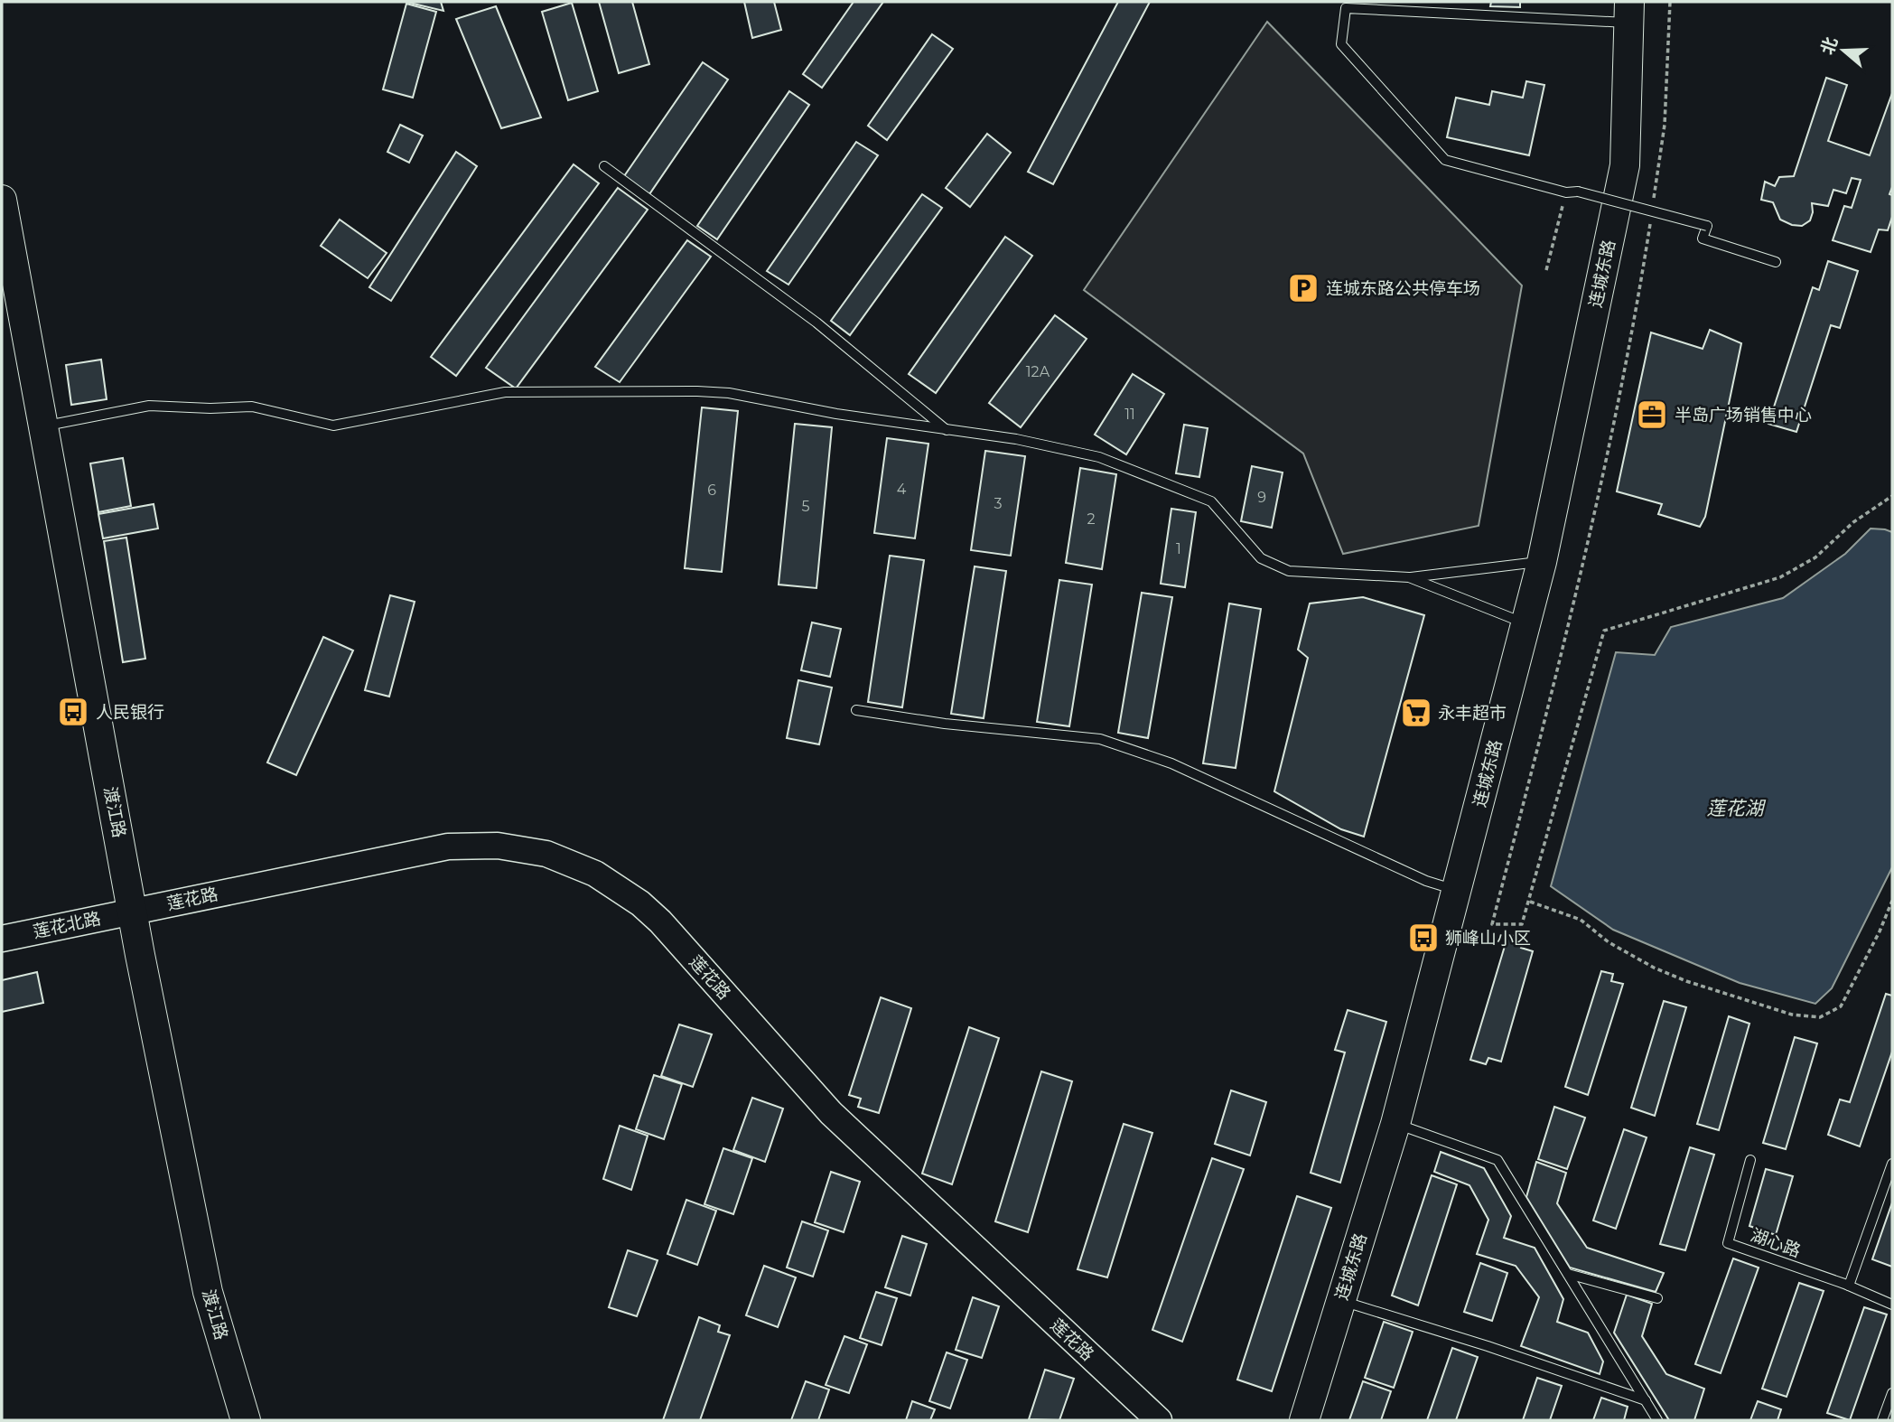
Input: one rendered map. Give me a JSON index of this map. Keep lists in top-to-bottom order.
{
  "streets": {
    "main road": [
      "连城东路",
      "渡江路",
      "莲花路",
      "莲花北路"
    ],
    "lane": ["湖心路"]
  },
  "crossings": [
    ["渡江路", "莲花路"],
    ["渡江路", "莲花北路"],
    ["莲花路", "莲花北路"]
  ],
  "water": ["莲花湖"],
  "places": {
    "parking": ["连城东路公共停车场"],
    "office": ["半岛广场销售中心"],
    "bus stop": ["人民银行", "狮峰山小区"],
    "supermarket": ["永丰超市"]
  },
  "house_numbers": [
    "12A",
    "11",
    "4",
    "6",
    "9",
    "3",
    "5",
    "2",
    "1"
  ],
  "north": "left"
}
